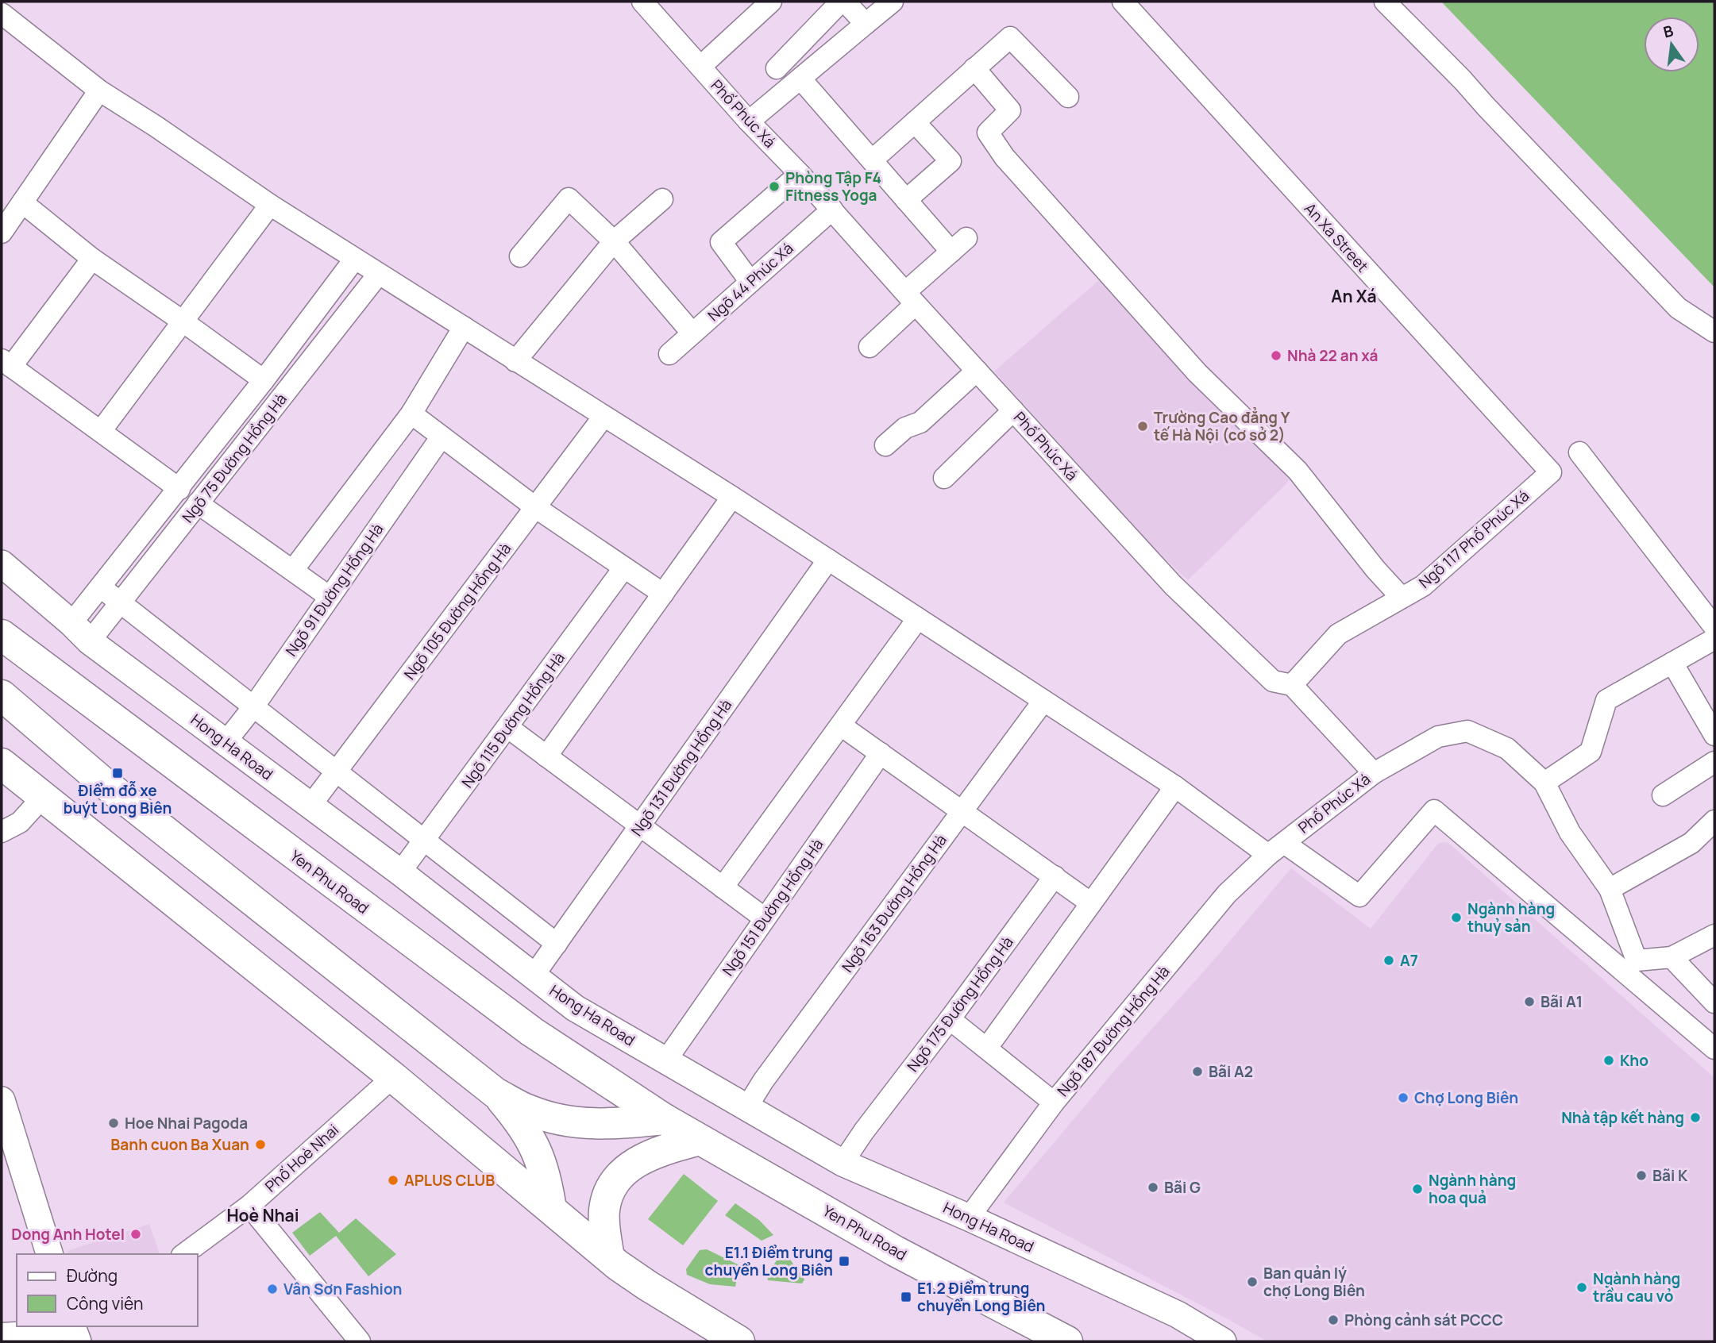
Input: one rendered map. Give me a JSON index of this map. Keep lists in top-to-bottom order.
{
  "streets": {
    "main road": ["Yen Phu Road"],
    "street": [
      "Phố Phúc Xá",
      "An Xa Street",
      "Ngõ 44 Phúc Xá",
      "Ngõ 75 Đường Hồng Hà",
      "Ngõ 117 Phố Phúc Xá",
      "Ngõ 91 Đường Hồng Hà",
      "Ngõ 105 Đường Hồng Hà",
      "Ngõ 115 Đường Hồng Hà",
      "Hong Ha Road",
      "Ngõ 131 Đường Hồng Hà",
      "Ngõ 163 Đường Hồng Hà",
      "Ngõ 151 Đường Hồng Hà",
      "Ngõ 175 Đường Hồng Hà",
      "Ngõ 187 Đường Hồng Hà",
      "Phố Hoè Nhai"
    ]
  },
  "crossings": [
    ["Phố Phúc Xá", "Ngõ 44 Phúc Xá"],
    ["Phố Phúc Xá", "Ngõ 117 Phố Phúc Xá"],
    ["Phố Phúc Xá", "Ngõ 187 Đường Hồng Hà"],
    ["An Xa Street", "Ngõ 117 Phố Phúc Xá"],
    ["Ngõ 75 Đường Hồng Hà", "Hong Ha Road"],
    ["Ngõ 91 Đường Hồng Hà", "Hong Ha Road"],
    ["Ngõ 105 Đường Hồng Hà", "Hong Ha Road"],
    ["Ngõ 115 Đường Hồng Hà", "Hong Ha Road"],
    ["Hong Ha Road", "Ngõ 131 Đường Hồng Hà"],
    ["Hong Ha Road", "Ngõ 163 Đường Hồng Hà"],
    ["Hong Ha Road", "Ngõ 151 Đường Hồng Hà"],
    ["Hong Ha Road", "Ngõ 175 Đường Hồng Hà"],
    ["Hong Ha Road", "Ngõ 187 Đường Hồng Hà"]
  ],
  "districts": ["An Xá", "Hoè Nhai"],
  "places": {
    "other": [
      "Phòng Tập F4 Fitness Yoga",
      "Nhà 22 an xá",
      "Trường Cao đẳng Y tế Hà Nội (cơ sở 2)",
      "Ngành hàng thuỷ sản",
      "A7",
      "Bãi A1",
      "Kho",
      "Bãi A2",
      "Chợ Long Biên",
      "Nhà tập kết hàng",
      "Hoe Nhai Pagoda",
      "Banh cuon Ba Xuan",
      "Bãi K",
      "APLUS CLUB",
      "Bãi G",
      "Ngành hàng hoa quả",
      "Dong Anh Hotel",
      "Ban quản lý chợ Long Biên",
      "Ngành hàng trầu cau vỏ",
      "Vân Sơn Fashion",
      "Phòng cảnh sát PCCC"
    ],
    "transit": ["Điểm đỗ xe buýt Long Biên", "E1.1 Điểm trung chuyển Long Biên", "E1.2 Điểm trung chuyển Long Biên"]
  },
  "legend": ["Đường", "Công viên"],
  "north": "top"
}
